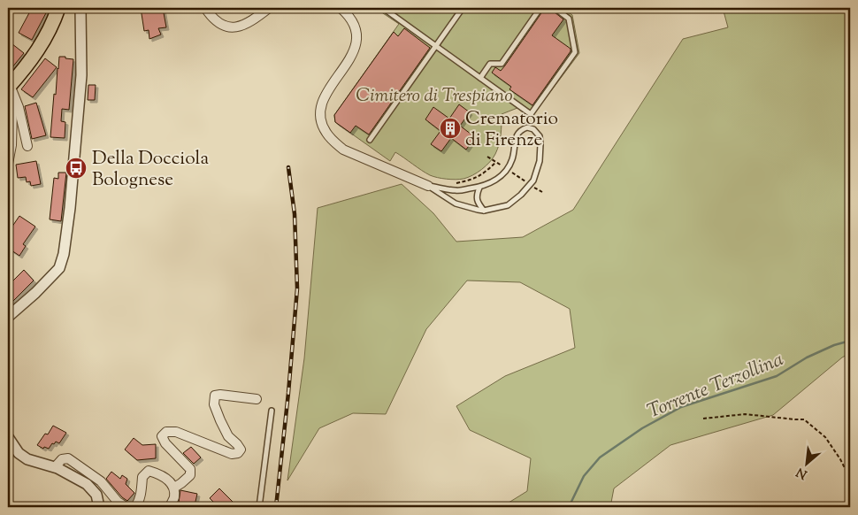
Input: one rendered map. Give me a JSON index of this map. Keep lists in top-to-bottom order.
{
  "water": ["Torrente Terzollina"],
  "parks": ["Cimitero di Trespiano"],
  "places": {
    "building": ["Crematorio di Firenze"],
    "bus stop": ["Della Docciola Bolognese"]
  },
  "north": "bottom left"
}
